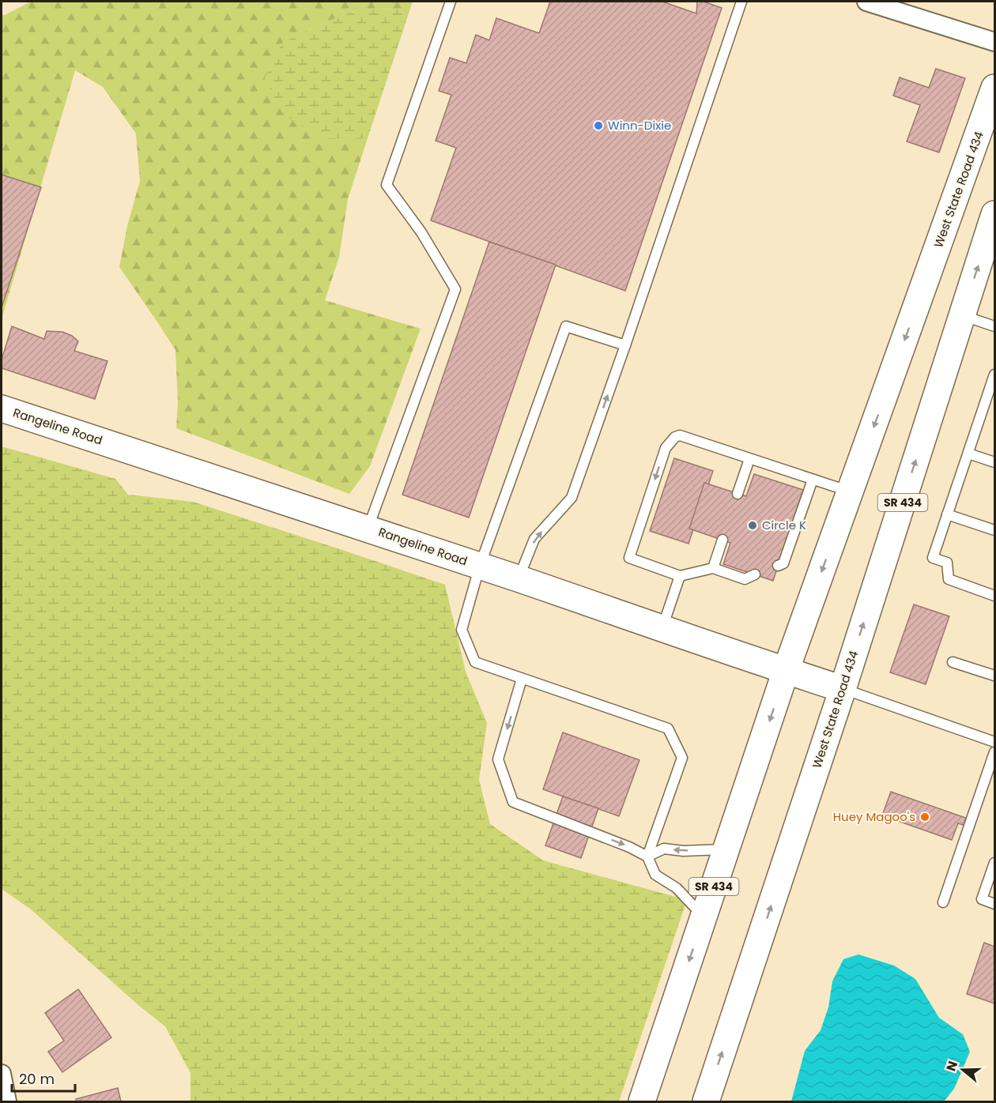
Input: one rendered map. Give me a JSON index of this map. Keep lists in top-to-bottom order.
{
  "streets": {
    "main road": ["West State Road 434", "Rangeline Road", "SR 434"]
  },
  "crossings": [
    ["West State Road 434", "Rangeline Road"],
    ["West State Road 434", "SR 434"],
    ["Rangeline Road", "SR 434"]
  ],
  "places": ["Winn-Dixie", "Circle K", "Huey Magoo's"],
  "scale_bar": "20 m",
  "north": "left"
}
